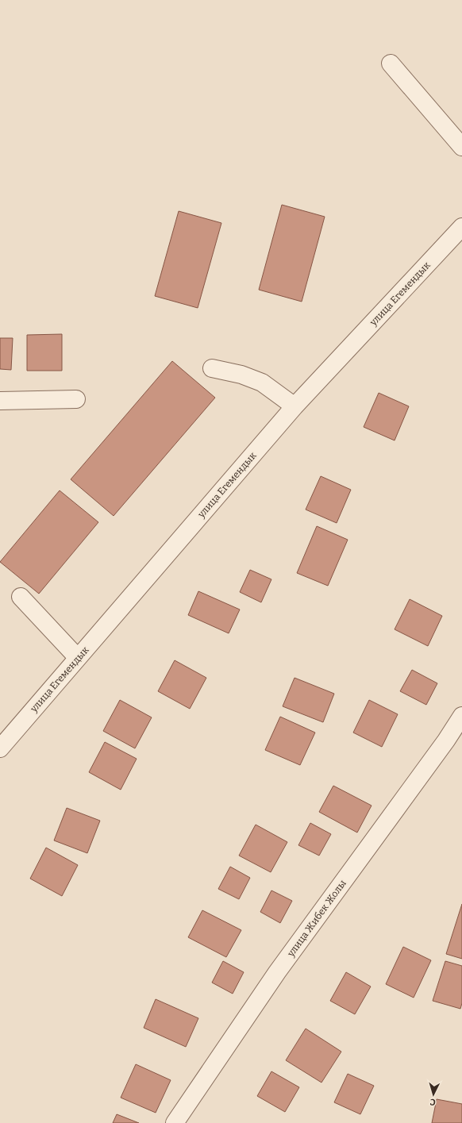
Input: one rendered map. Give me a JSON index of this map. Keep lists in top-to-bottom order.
{
  "streets": {
    "street": ["улица Егемендык", "улица Жибек Жолы"]
  },
  "north": "bottom"
}
